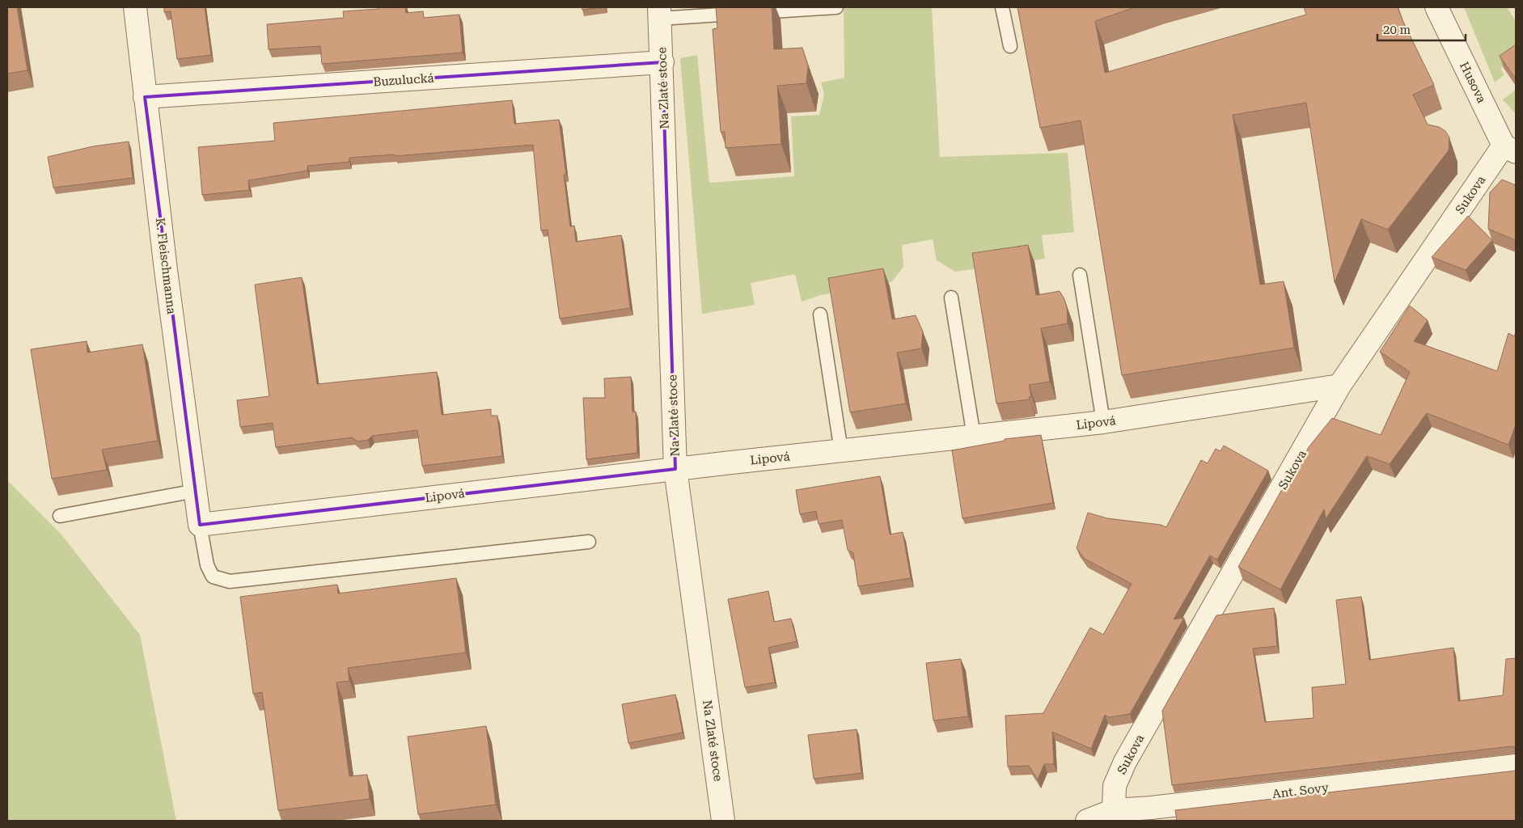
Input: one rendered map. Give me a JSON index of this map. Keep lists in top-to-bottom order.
{
  "streets": {
    "street": [
      "Buzulucká",
      "Husova",
      "Na Zlaté stoce",
      "Sukova",
      "K. Fleischmanna",
      "Lipová",
      "Ant. Sovy"
    ]
  },
  "crossings": [
    ["Buzulucká", "Na Zlaté stoce"],
    ["Buzulucká", "K. Fleischmanna"],
    ["Husova", "Sukova"],
    ["Na Zlaté stoce", "Lipová"],
    ["Sukova", "Lipová"],
    ["Sukova", "Ant. Sovy"],
    ["K. Fleischmanna", "Lipová"]
  ],
  "scale_bar": "20 m"
}
